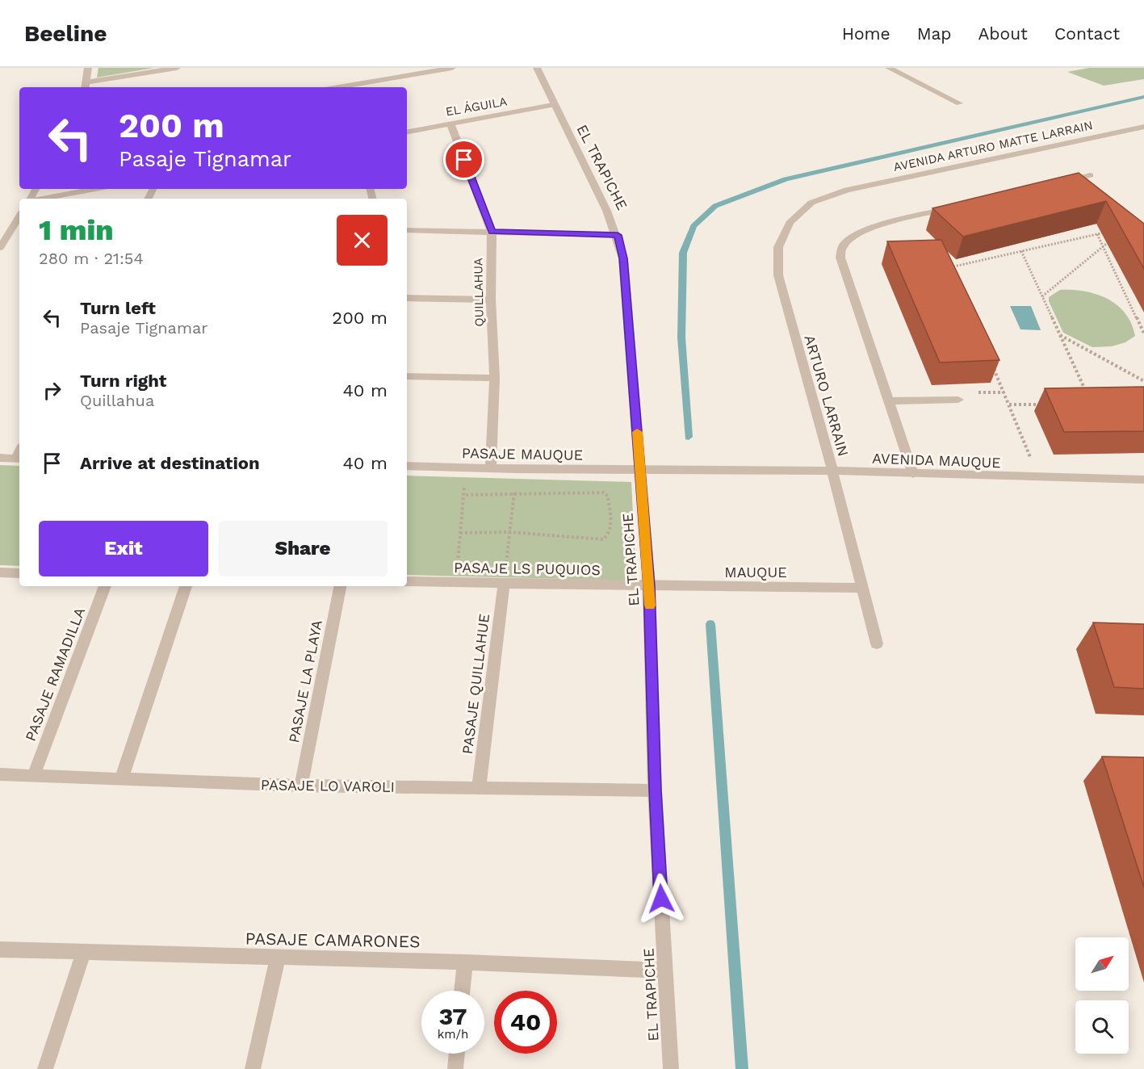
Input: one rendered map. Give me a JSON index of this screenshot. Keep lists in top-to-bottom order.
{
  "streets": {
    "street": [
      "EL ÁGUILA",
      "AVENIDA ARTURO MATTE LARRAIN",
      "EL TRAPICHE",
      "QUILLAHUA",
      "ARTURO LARRAIN",
      "PASAJE MAUQUE",
      "AVENIDA MAUQUE",
      "PASAJE LS PUQUIOS",
      "MAUQUE",
      "PASAJE RAMADILLA",
      "PASAJE LA PLAYA",
      "PASAJE QUILLAHUE",
      "PASAJE LO VAROLI",
      "PASAJE CAMARONES"
    ]
  },
  "crossings": [
    ["EL ÁGUILA", "EL TRAPICHE"],
    ["EL ÁGUILA", "QUILLAHUA"],
    ["AVENIDA ARTURO MATTE LARRAIN", "ARTURO LARRAIN"],
    ["EL TRAPICHE", "PASAJE MAUQUE"],
    ["EL TRAPICHE", "AVENIDA MAUQUE"],
    ["EL TRAPICHE", "PASAJE LS PUQUIOS"],
    ["EL TRAPICHE", "MAUQUE"],
    ["EL TRAPICHE", "PASAJE LO VAROLI"],
    ["EL TRAPICHE", "PASAJE CAMARONES"],
    ["QUILLAHUA", "PASAJE MAUQUE"],
    ["ARTURO LARRAIN", "AVENIDA MAUQUE"],
    ["ARTURO LARRAIN", "MAUQUE"],
    ["PASAJE MAUQUE", "AVENIDA MAUQUE"],
    ["PASAJE LS PUQUIOS", "MAUQUE"],
    ["PASAJE LS PUQUIOS", "PASAJE QUILLAHUE"],
    ["PASAJE RAMADILLA", "PASAJE LO VAROLI"],
    ["PASAJE LA PLAYA", "PASAJE LO VAROLI"],
    ["PASAJE QUILLAHUE", "PASAJE LO VAROLI"]
  ],
  "north": "top right",
  "page": {
    "header": "Beeline",
    "nav": [
      "Home",
      "Map",
      "About",
      "Contact"
    ],
    "turn": ["200 m", "Pasaje Tignamar"],
    "heading": ["1 min", "280 m · 21:54"],
    "list": [
      {
        "name": "Turn left",
        "note": "Pasaje Tignamar",
        "value": "200 m"
      },
      {
        "name": "Turn right",
        "note": "Quillahua",
        "value": "40 m"
      },
      {
        "name": "Arrive at destination",
        "value": "40 m"
      }
    ],
    "buttons": ["Exit", "Share"],
    "speed": "37 km/h",
    "limit": "40"
  }
}
